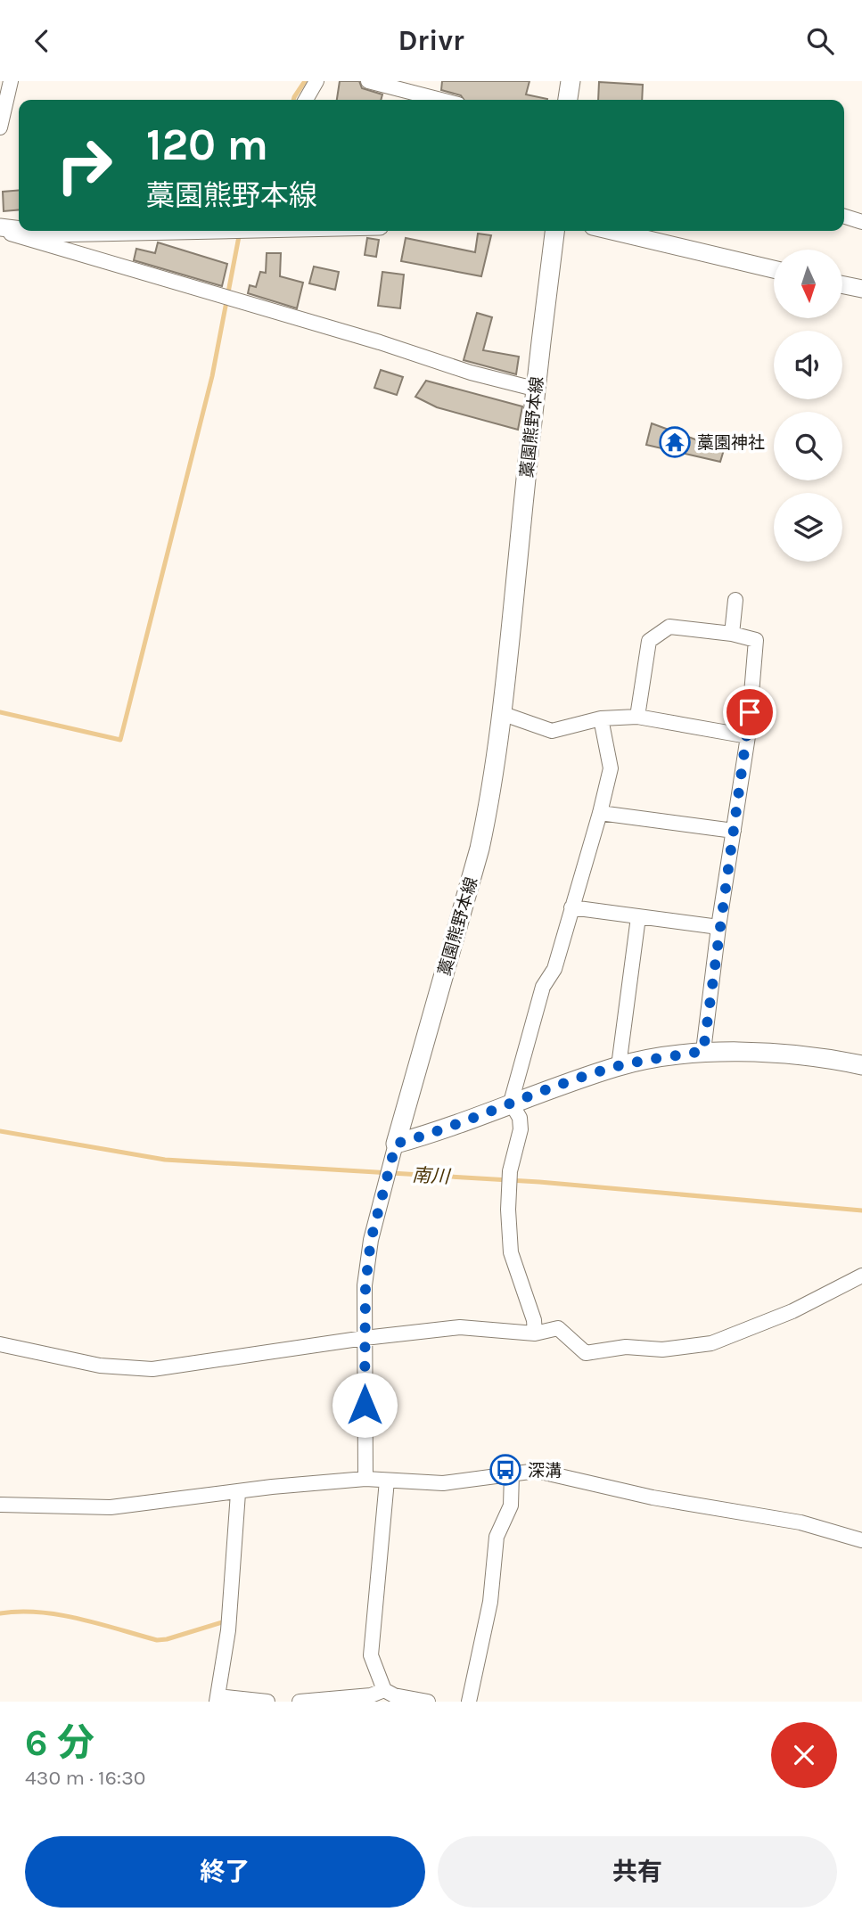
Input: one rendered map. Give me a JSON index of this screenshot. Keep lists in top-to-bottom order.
{
  "streets": {
    "main road": ["藁園熊野本線"]
  },
  "water": ["南川"],
  "places": {
    "temple": ["藁園神社"],
    "bus stop": ["深溝"]
  },
  "north": "bottom",
  "page": {
    "header": "Drivr",
    "turn": ["120 m", "藁園熊野本線"],
    "heading": ["6 分", "430 m · 16:30"],
    "buttons": ["終了", "共有"]
  }
}
